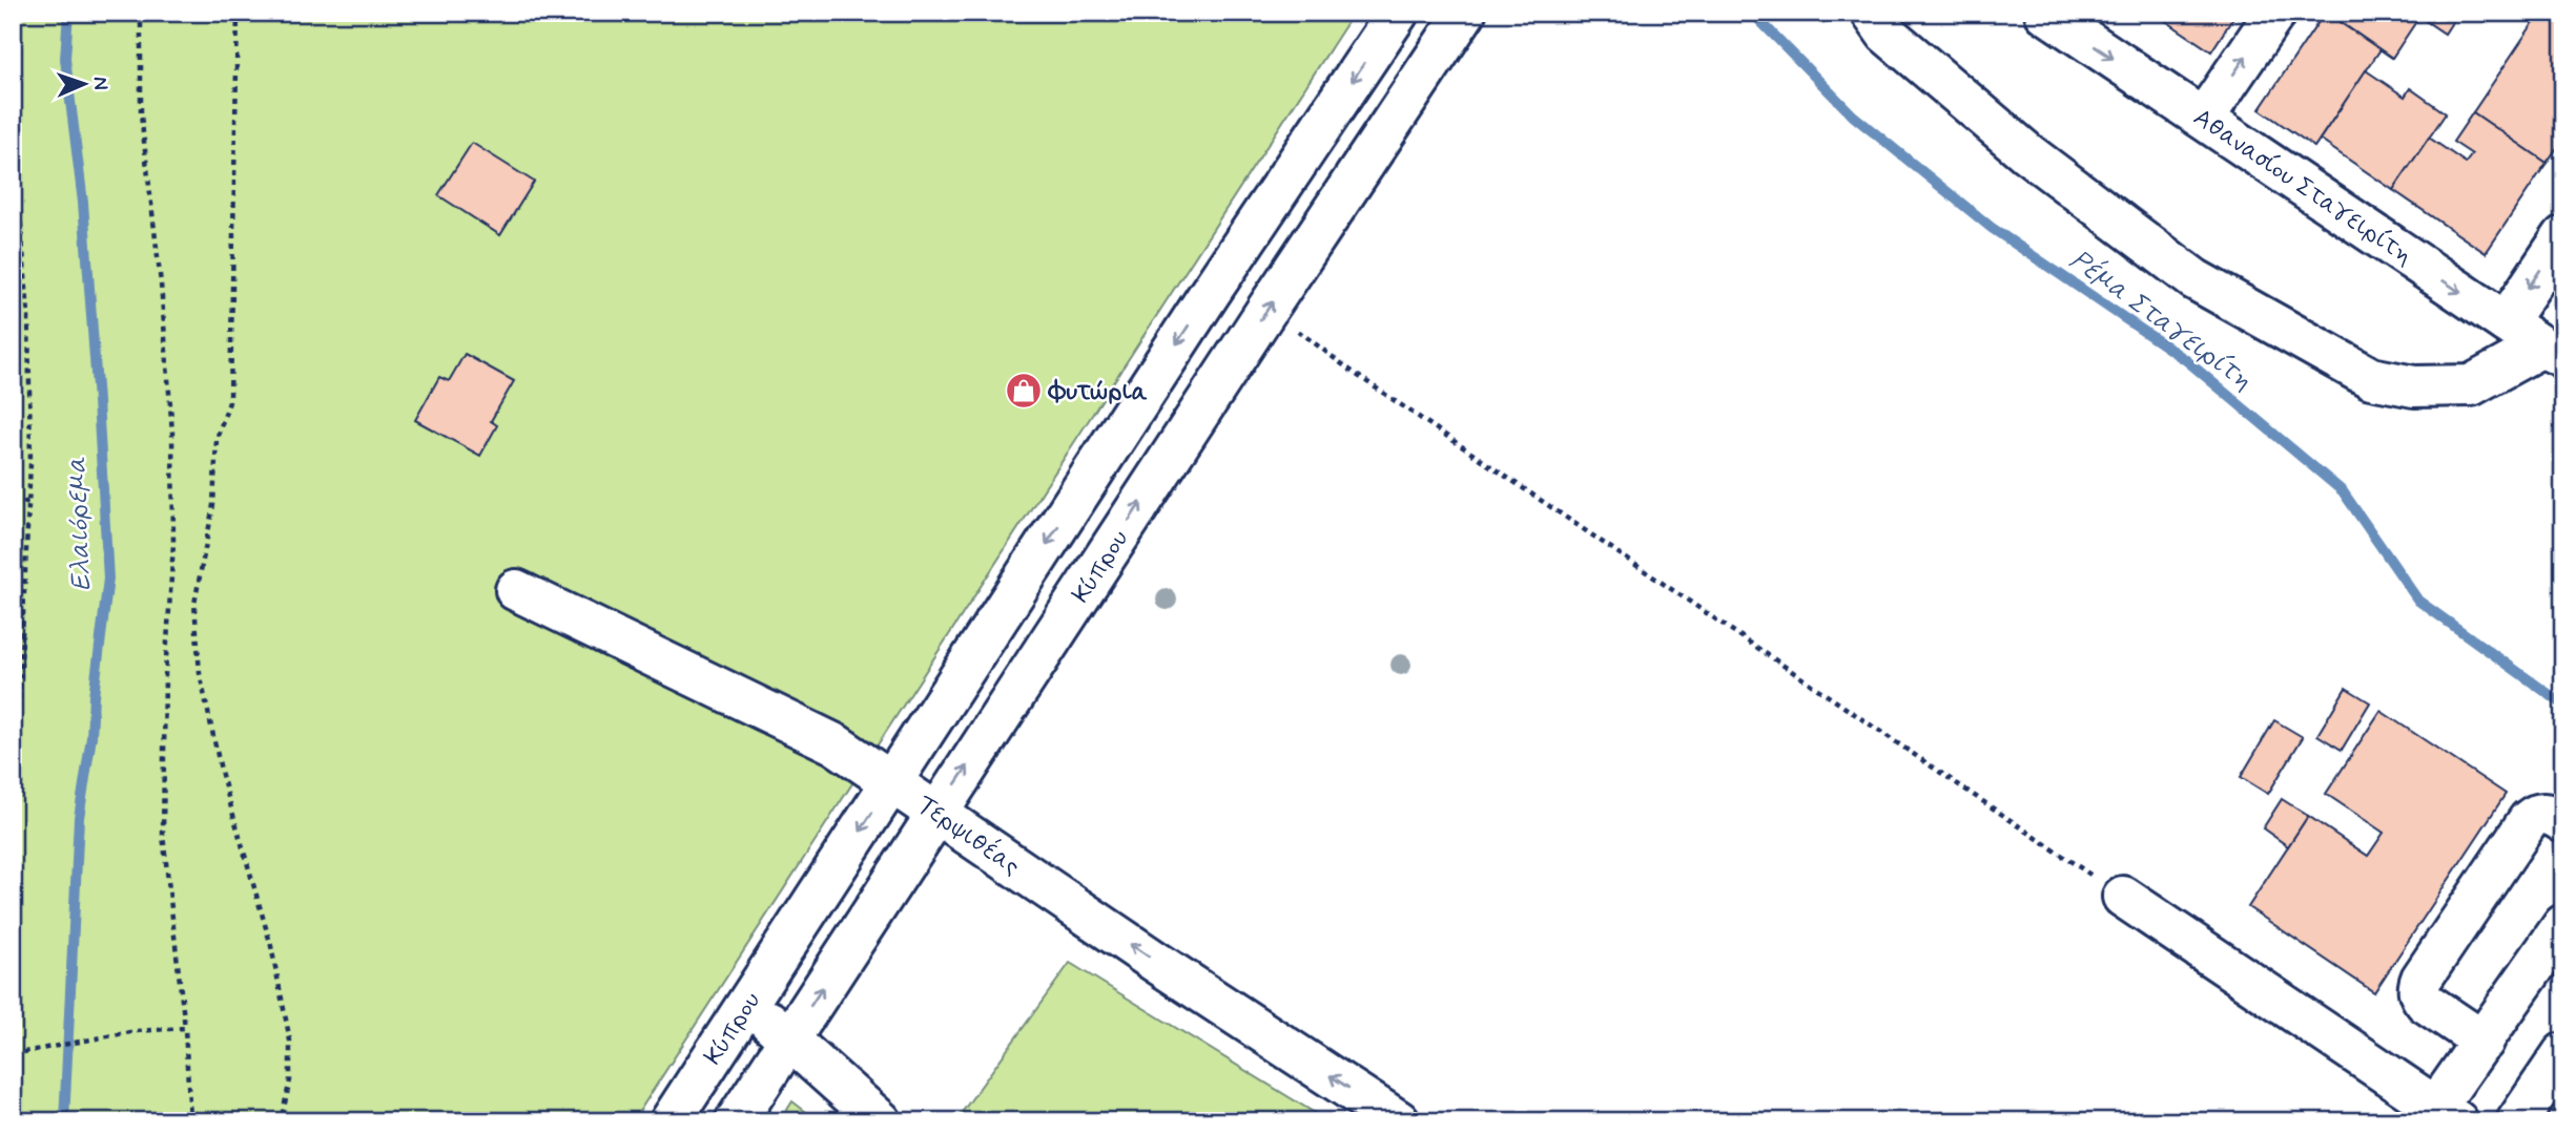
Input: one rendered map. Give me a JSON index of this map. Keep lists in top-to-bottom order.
{
  "streets": {
    "street": ["Αθανασίου Σταγειρίτη", "Κύπρου", "Τερψιθέας"]
  },
  "crossings": [
    ["Κύπρου", "Τερψιθέας"]
  ],
  "one_way": ["Τερψιθέας"],
  "water": ["Ρέμα Σταγειρίτη", "Ελαιόρεμα"],
  "places": {
    "shop": ["Φυτώρια"]
  },
  "north": "right"
}
